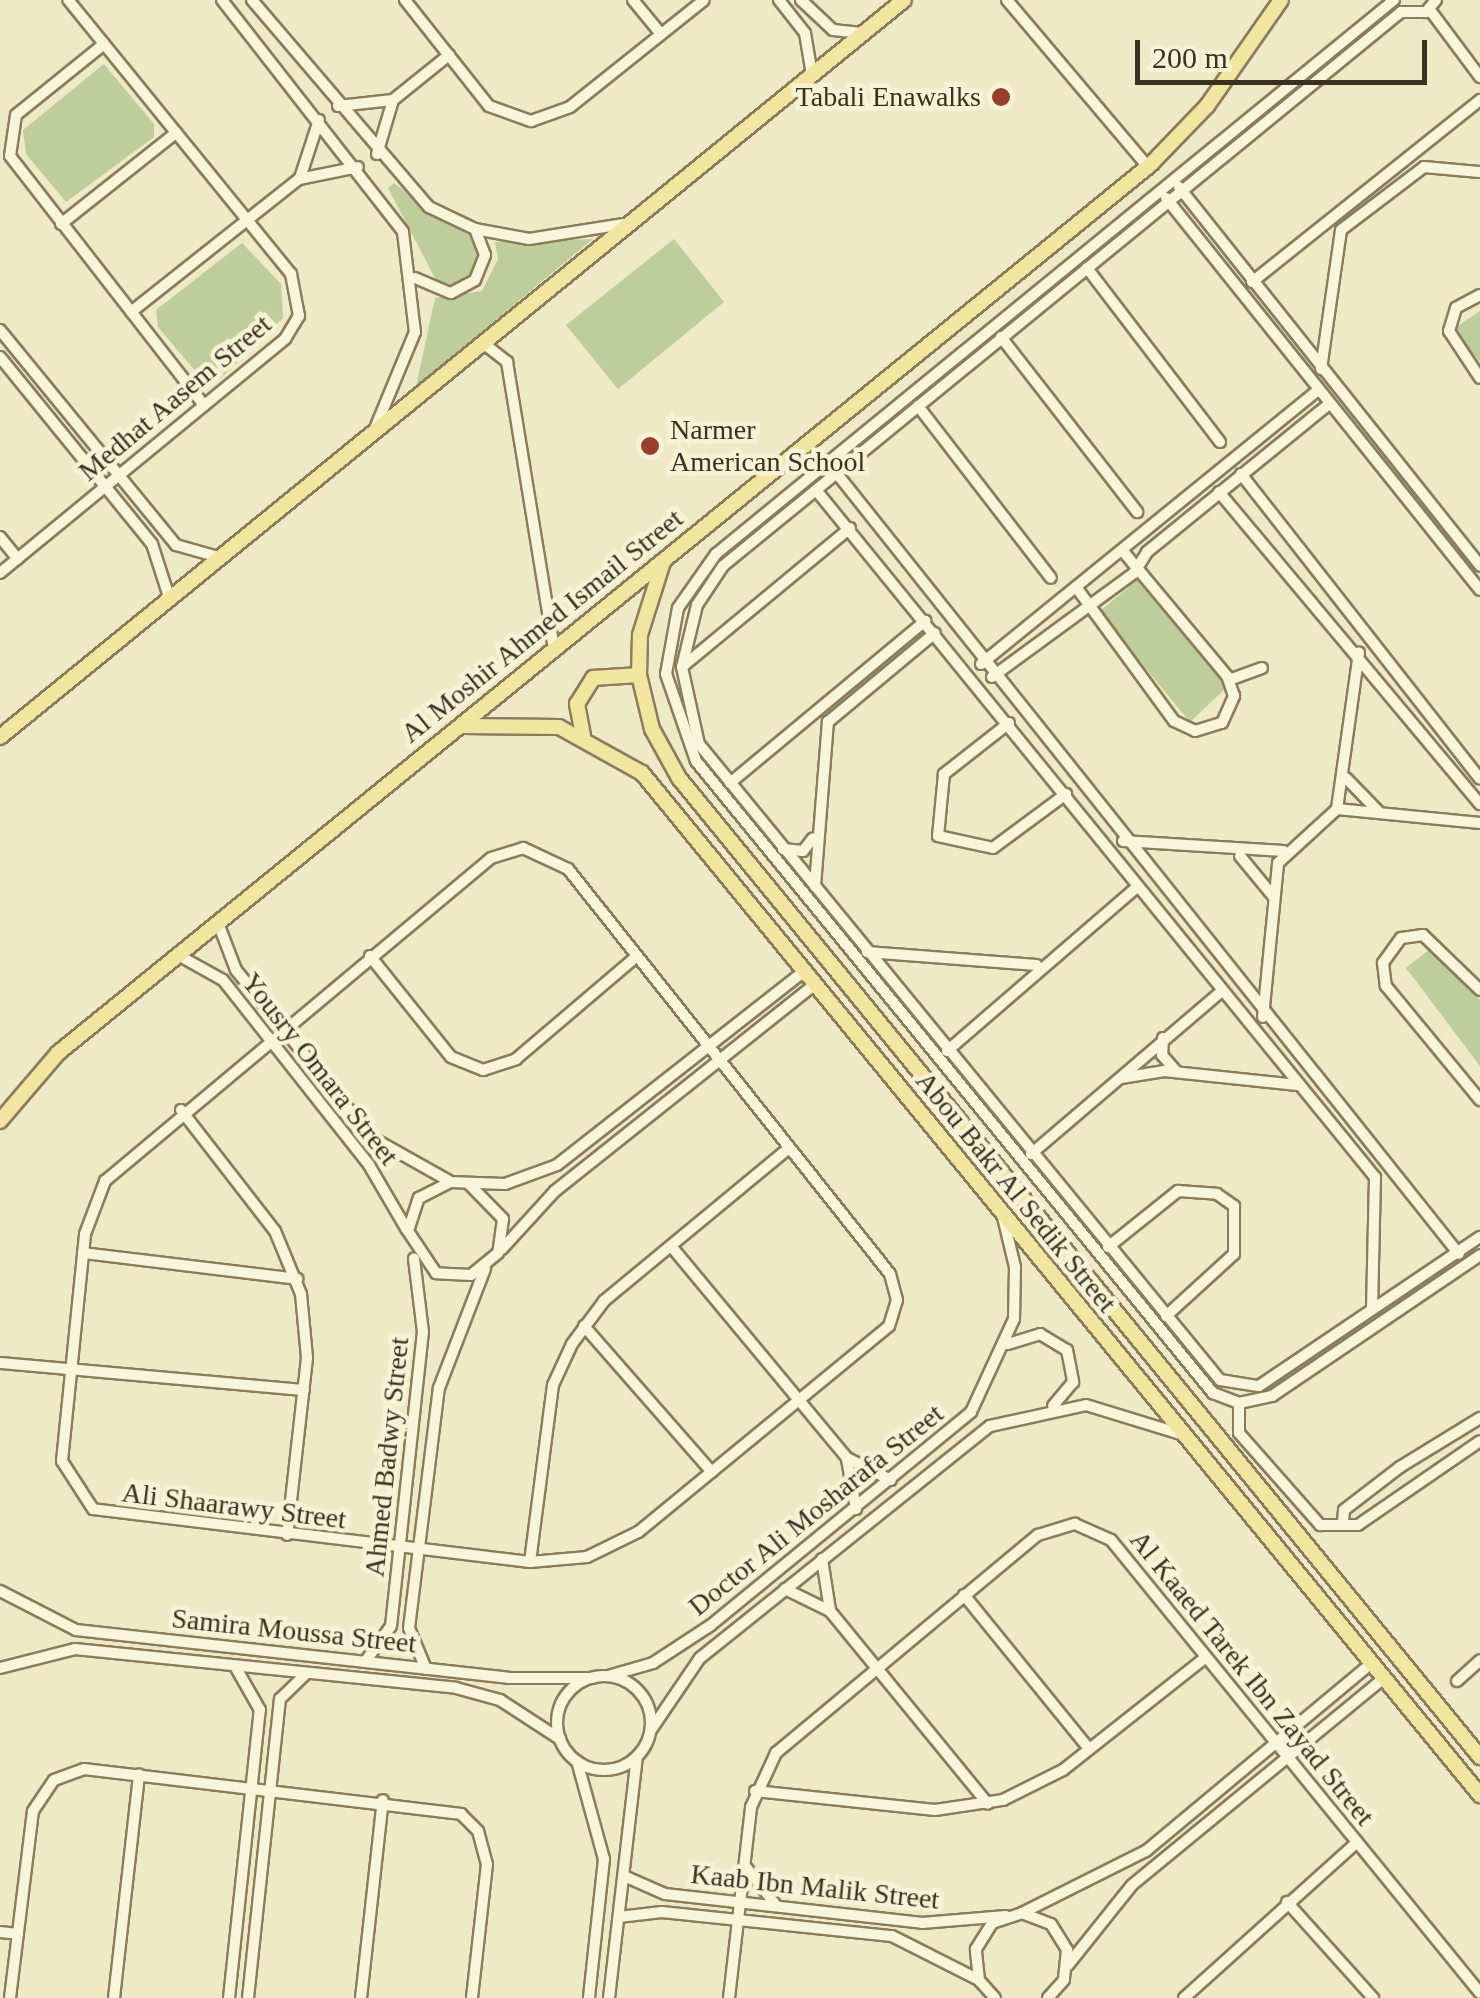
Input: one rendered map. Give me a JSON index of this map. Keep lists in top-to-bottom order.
{
  "streets": {
    "main road": ["Al Moshir Ahmed Ismail Street", "Abou Bakr Al Sedik Street"],
    "street": [
      "Medhat Aasem Street",
      "Yousry Omara Street",
      "Ahmed Badwy Street",
      "Ali Shaarawy Street",
      "Doctor Ali Mosharafa Street",
      "Samira Moussa Street",
      "Al Kaaed Tarek Ibn Zayad Street",
      "Kaab Ibn Malik Street"
    ]
  },
  "crossings": [
    ["Al Moshir Ahmed Ismail Street", "Yousry Omara Street"],
    ["Al Moshir Ahmed Ismail Street", "Abou Bakr Al Sedik Street"],
    ["Yousry Omara Street", "Ahmed Badwy Street"],
    ["Yousry Omara Street", "Ali Shaarawy Street"],
    ["Abou Bakr Al Sedik Street", "Doctor Ali Mosharafa Street"],
    ["Abou Bakr Al Sedik Street", "Kaab Ibn Malik Street"],
    ["Ahmed Badwy Street", "Ali Shaarawy Street"],
    ["Ahmed Badwy Street", "Samira Moussa Street"],
    ["Doctor Ali Mosharafa Street", "Samira Moussa Street"],
    ["Al Kaaed Tarek Ibn Zayad Street", "Kaab Ibn Malik Street"]
  ],
  "places": ["Tabali Enawalks", "Narmer American School"],
  "scale_bar": "200 m"
}
